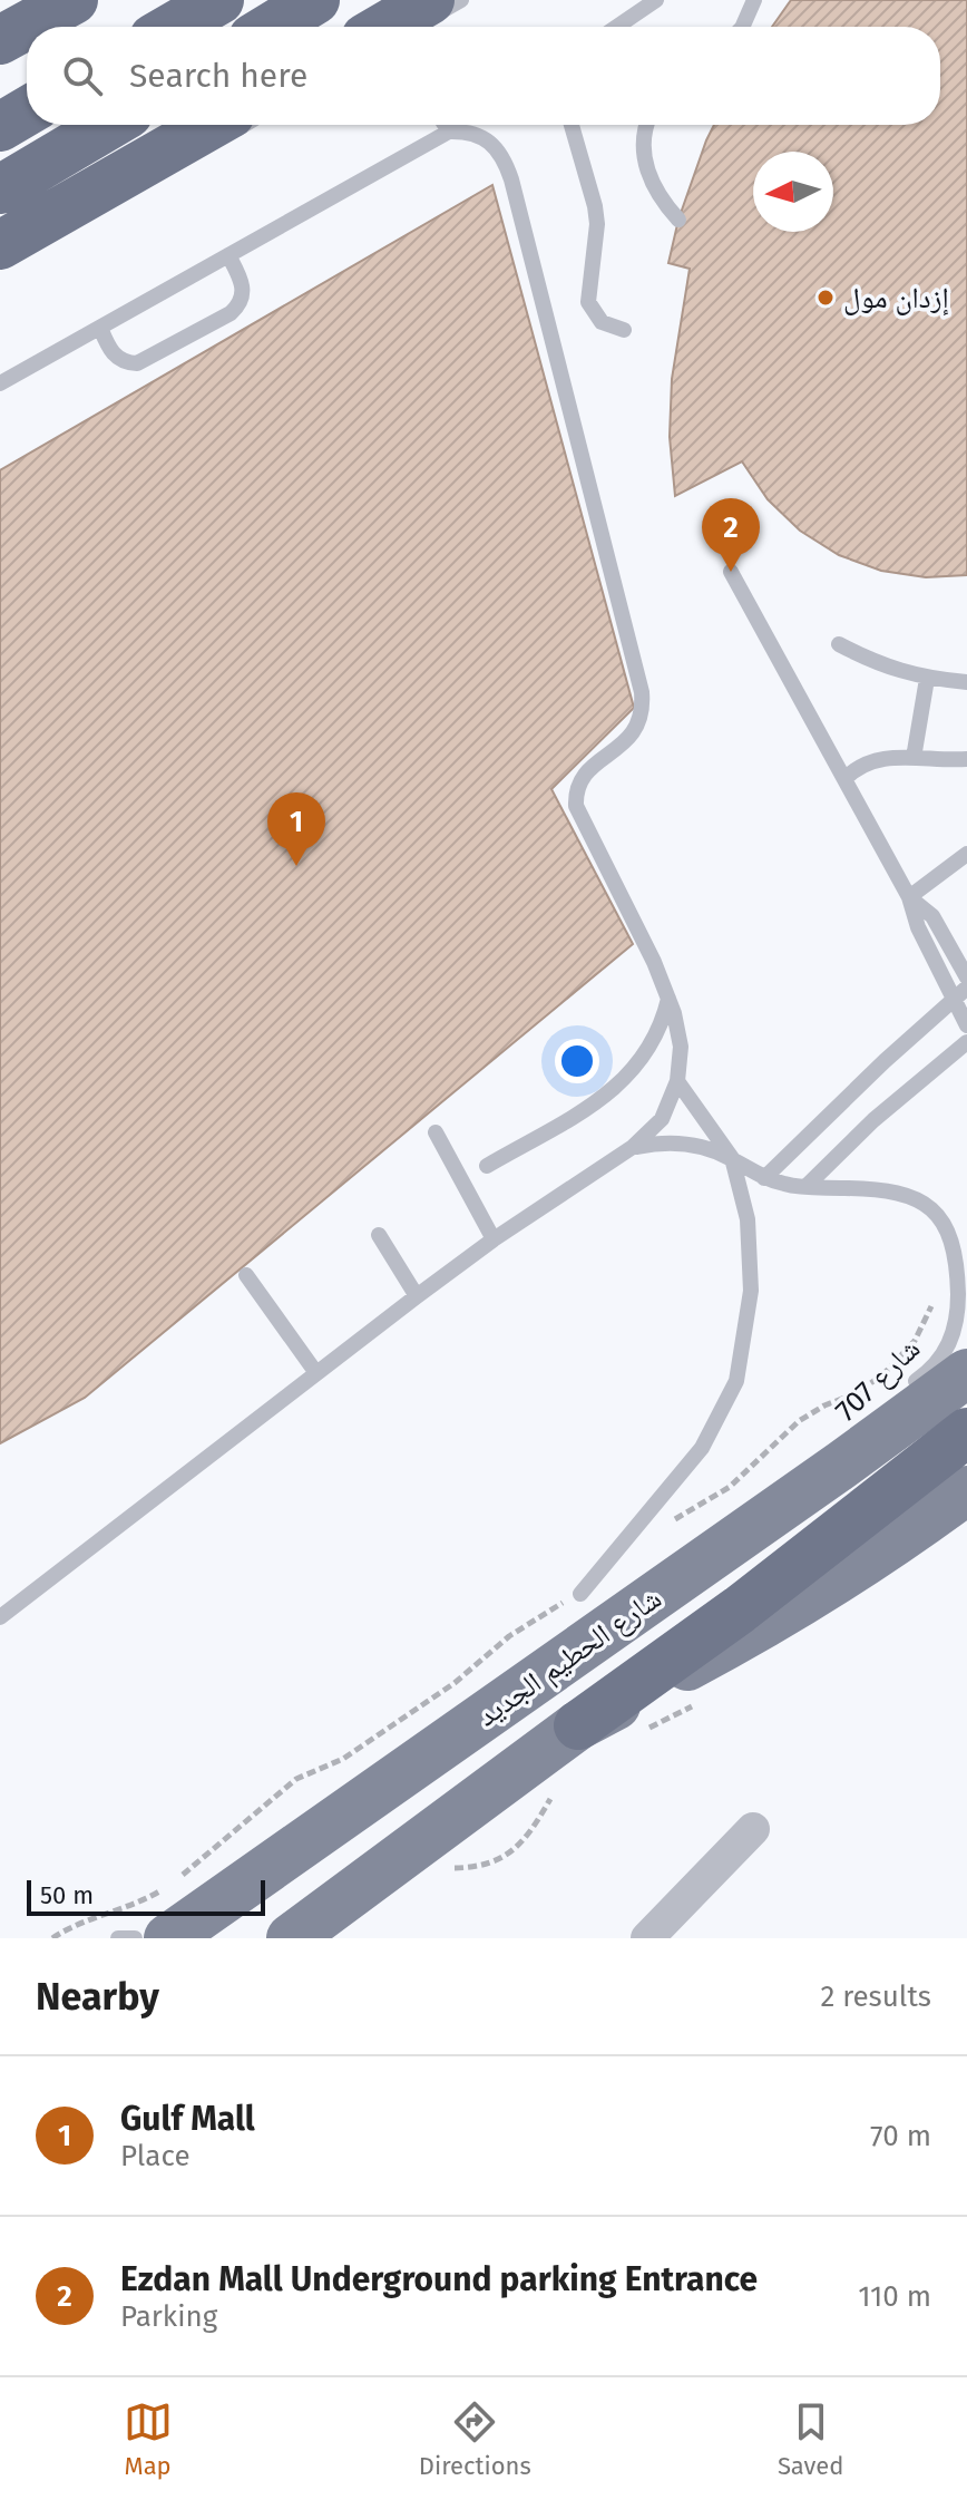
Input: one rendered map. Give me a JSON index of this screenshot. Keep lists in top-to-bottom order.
{
  "streets": {
    "main road": ["شارع الحطيم الجديد"],
    "lane": ["شارع 707"]
  },
  "places": ["إزدان مول"],
  "scale_bar": "50 m",
  "north": "left",
  "page": {
    "search": "Search here",
    "pins": ["2", "1"],
    "scale": "50 m",
    "heading": ["Nearby", "2 results"],
    "list": [
      {
        "mark": "1",
        "name": "Gulf Mall",
        "note": "Place",
        "value": "70 m"
      },
      {
        "mark": "2",
        "name": "Ezdan Mall Underground parking Entrance",
        "note": "Parking",
        "value": "110 m"
      }
    ],
    "nav": ["Map", "Directions", "Saved"]
  }
}
